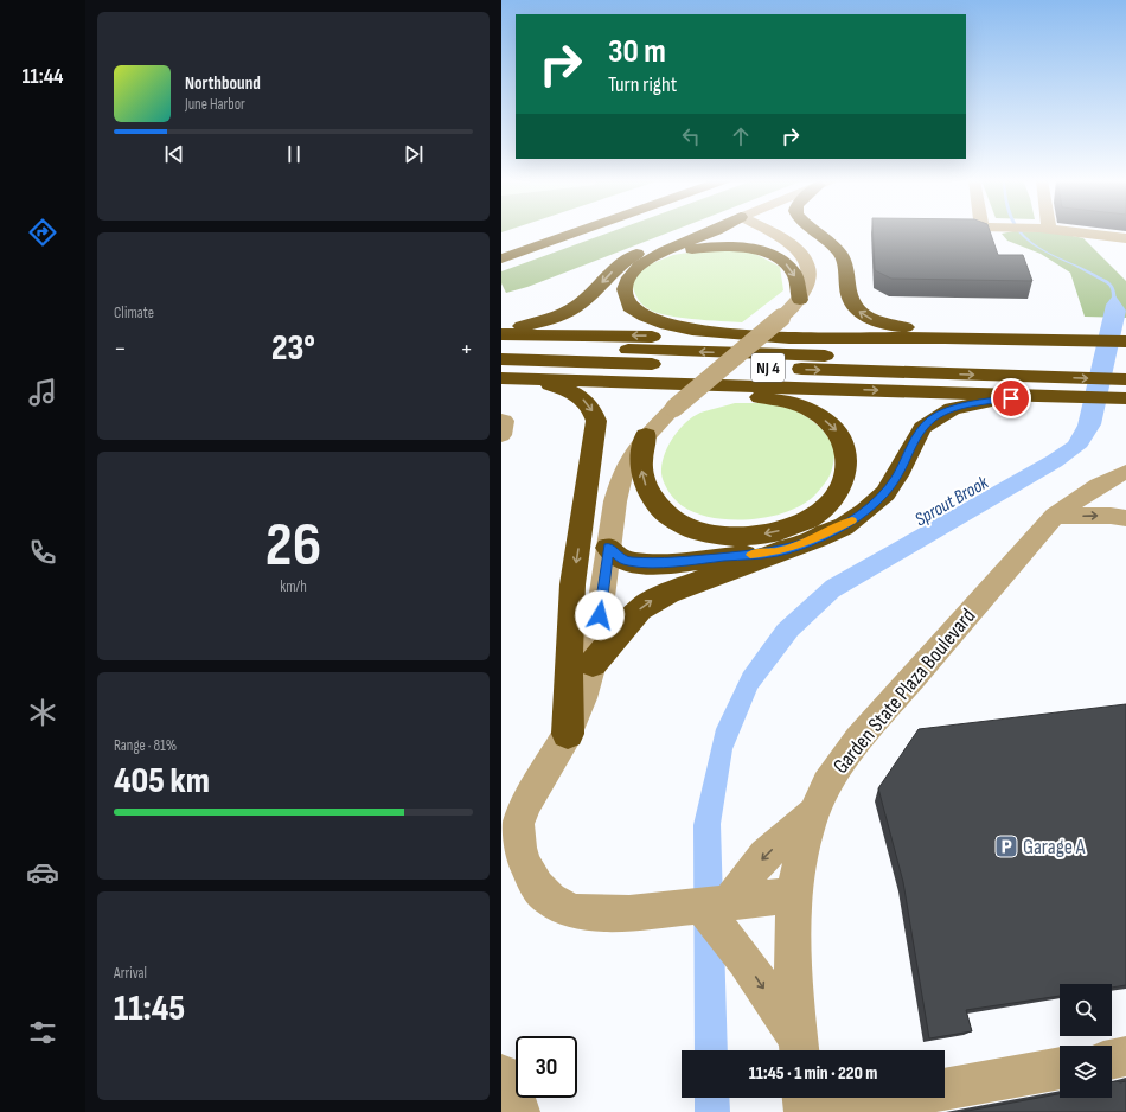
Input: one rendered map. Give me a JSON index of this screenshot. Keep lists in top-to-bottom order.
{
  "streets": {
    "highway": ["NJ 4"],
    "street": ["Garden State Plaza Boulevard"]
  },
  "water": ["Sprout Brook"],
  "places": {
    "parking": ["Garage A"]
  },
  "page": {
    "tabs": "11:44",
    "turn": ["30 m", "Turn right"],
    "song": ["Northbound", "June Harbor"],
    "tile": [
      "Climate",
      ["26", "km/h"],
      ["Range · 81%", "405 km"],
      ["Arrival", "11:45"]
    ],
    "heat": ["−", "23°", "+"],
    "limit": "30",
    "trip": "11:45 · 1 min · 220 m"
  }
}
